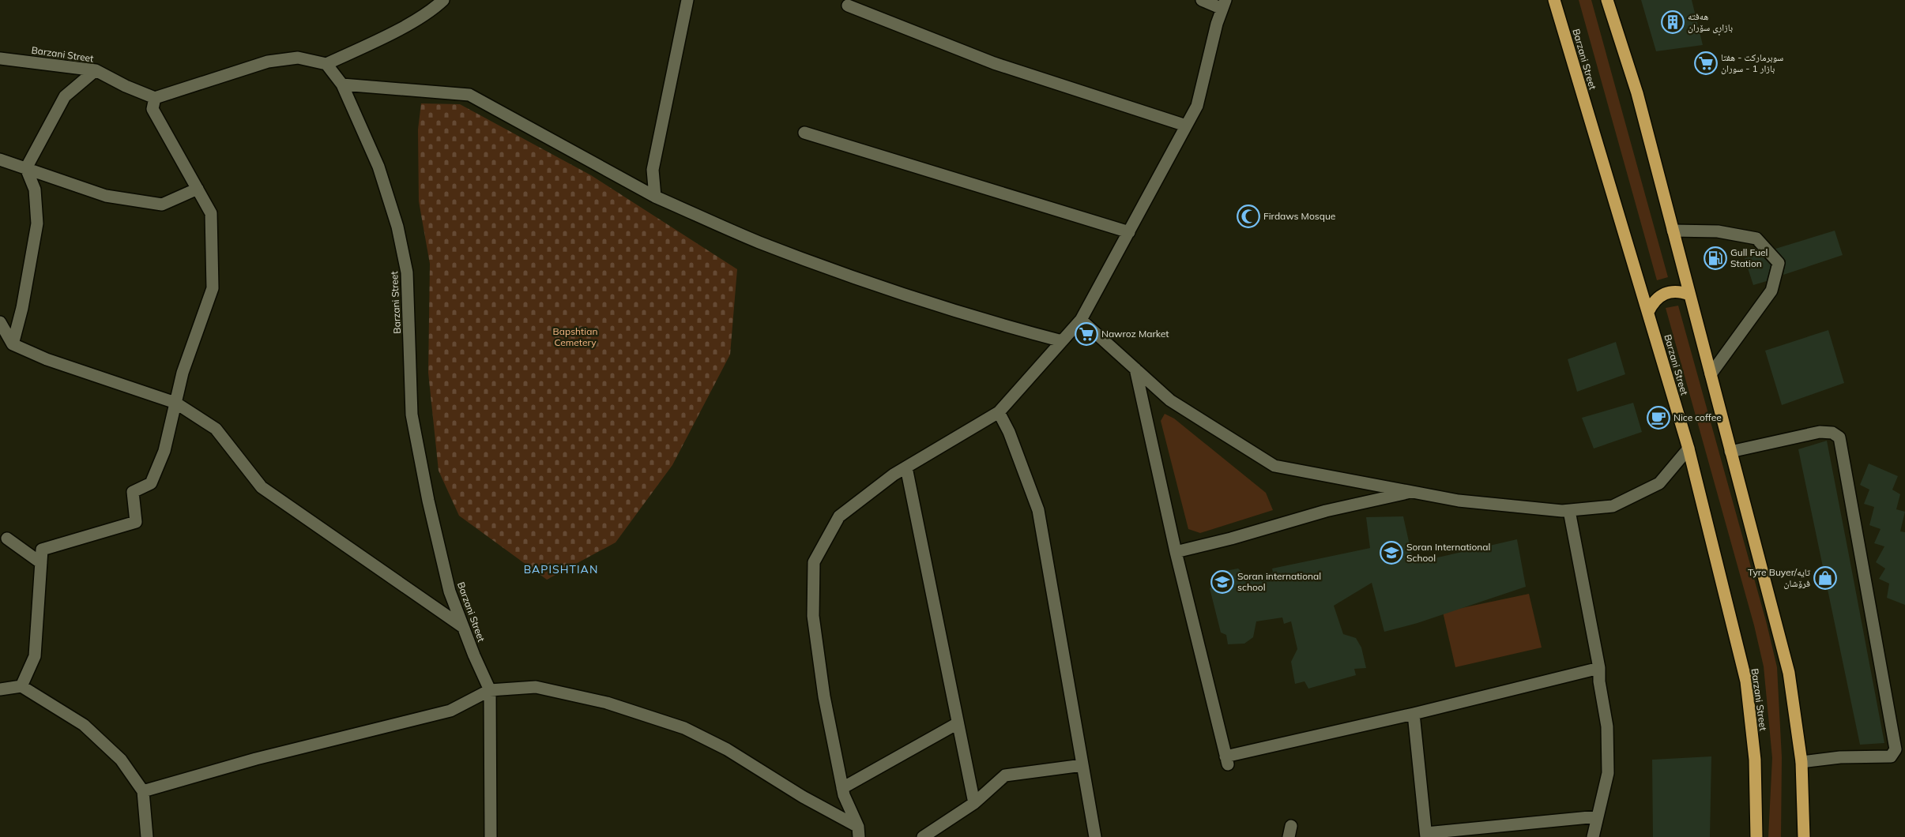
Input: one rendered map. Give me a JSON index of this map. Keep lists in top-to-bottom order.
{
  "streets": {
    "highway": ["Barzani Street"]
  },
  "districts": ["BAPISHTIAN"],
  "parks": ["Bapshtian Cemetery"],
  "places": {
    "building": ["هەفتە بازاڕی سۆران"],
    "supermarket": ["سوبرماركت - هفتا بازار 1 - سوران", "Nawroz Market"],
    "mosque": ["Firdaws Mosque"],
    "fuel station": ["Gull Fuel Station"],
    "cafe": ["Nice coffee"],
    "school or university": ["Soran International School", "Soran international school"],
    "shop": ["Tyre Buyer/تایە فرۆشان"]
  }
}
